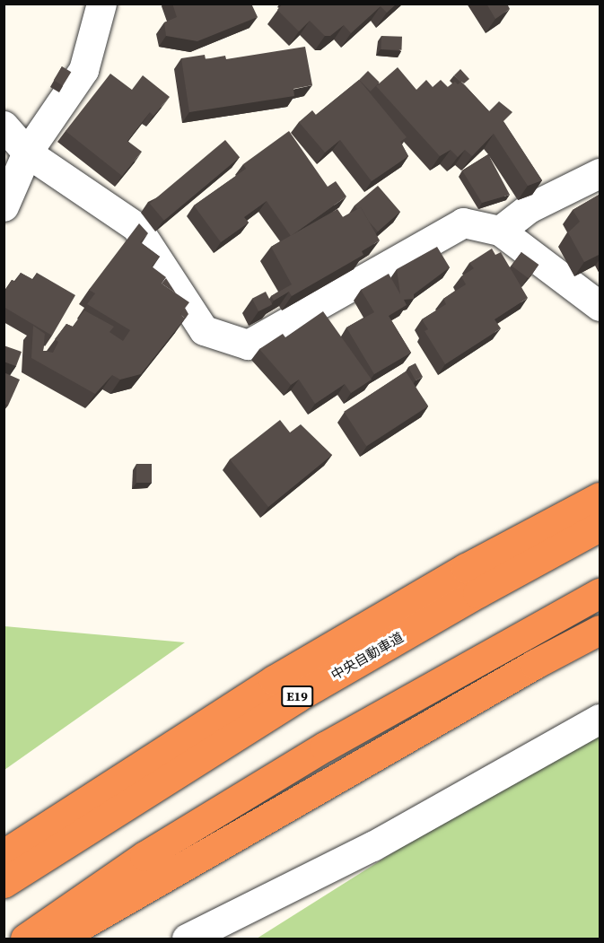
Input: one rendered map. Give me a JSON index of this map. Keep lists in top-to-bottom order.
{
  "streets": {
    "highway": ["中央自動車道", "E19"]
  }
}
